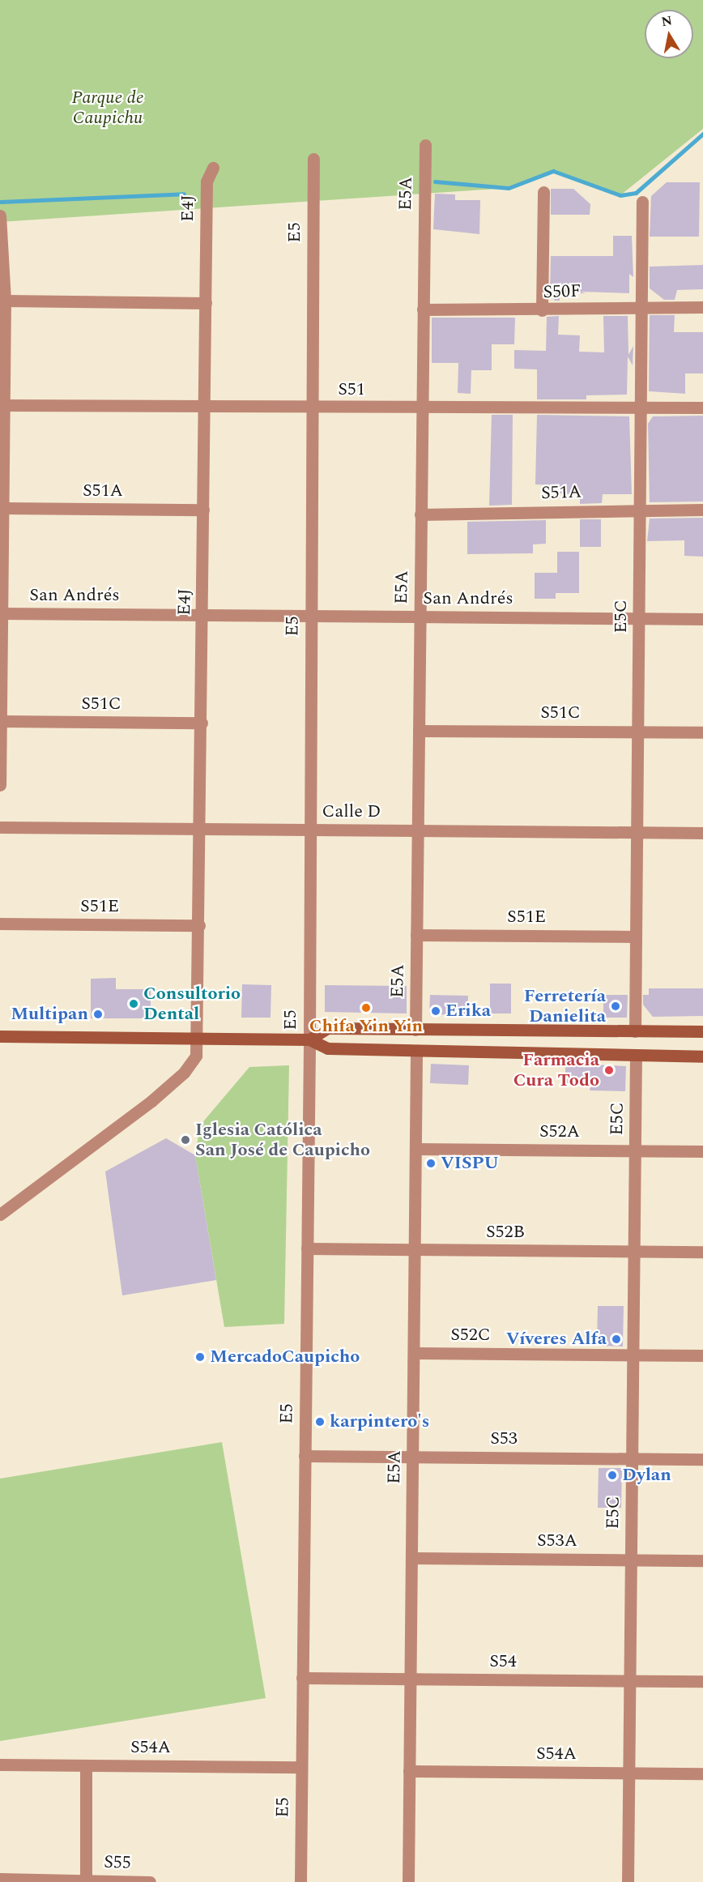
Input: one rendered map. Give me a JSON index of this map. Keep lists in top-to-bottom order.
{
  "streets": {
    "street": [
      "E5A",
      "E4J",
      "E5",
      "S50F",
      "S51",
      "S51A",
      "San Andrés",
      "E5C",
      "S51C",
      "Calle D",
      "S51E",
      "S52A",
      "S52B",
      "S52C",
      "S53",
      "S53A",
      "S54",
      "S54A",
      "S55"
    ]
  },
  "crossings": [
    ["E5A", "S50F"],
    ["E5A", "S51"],
    ["E5A", "S51A"],
    ["E5A", "San Andrés"],
    ["E5A", "S51C"],
    ["E5A", "Calle D"],
    ["E5A", "S51E"],
    ["E5A", "S52A"],
    ["E5A", "S52B"],
    ["E5A", "S52C"],
    ["E5A", "S53"],
    ["E5A", "S53A"],
    ["E5A", "S54"],
    ["E5A", "S54A"],
    ["E4J", "S51"],
    ["E4J", "S51A"],
    ["E4J", "San Andrés"],
    ["E4J", "S51C"],
    ["E4J", "Calle D"],
    ["E4J", "S51E"],
    ["E5", "S51"],
    ["E5", "San Andrés"],
    ["E5", "Calle D"],
    ["E5", "S52B"],
    ["E5", "S53"],
    ["E5", "S54"],
    ["E5", "S54A"],
    ["S50F", "E5C"],
    ["S51", "E5C"],
    ["S51A", "E5C"],
    ["San Andrés", "E5C"],
    ["E5C", "S51C"],
    ["E5C", "Calle D"],
    ["E5C", "S51E"],
    ["E5C", "S52A"],
    ["E5C", "S52B"],
    ["E5C", "S52C"],
    ["E5C", "S53"],
    ["E5C", "S53A"],
    ["E5C", "S54"],
    ["E5C", "S54A"]
  ],
  "parks": ["Parque de Caupichu"],
  "places": [
    "Consultorio Dental",
    "Ferretería Danielita",
    "Chifa Yin Yin",
    "Erika",
    "Multipan",
    "Farmacia Cura Todo",
    "Iglesia Católica San José de Caupicho",
    "VISPU",
    "Víveres Alfa",
    "MercadoCaupicho",
    "karpintero's",
    "Dylan"
  ],
  "north": "top"
}
